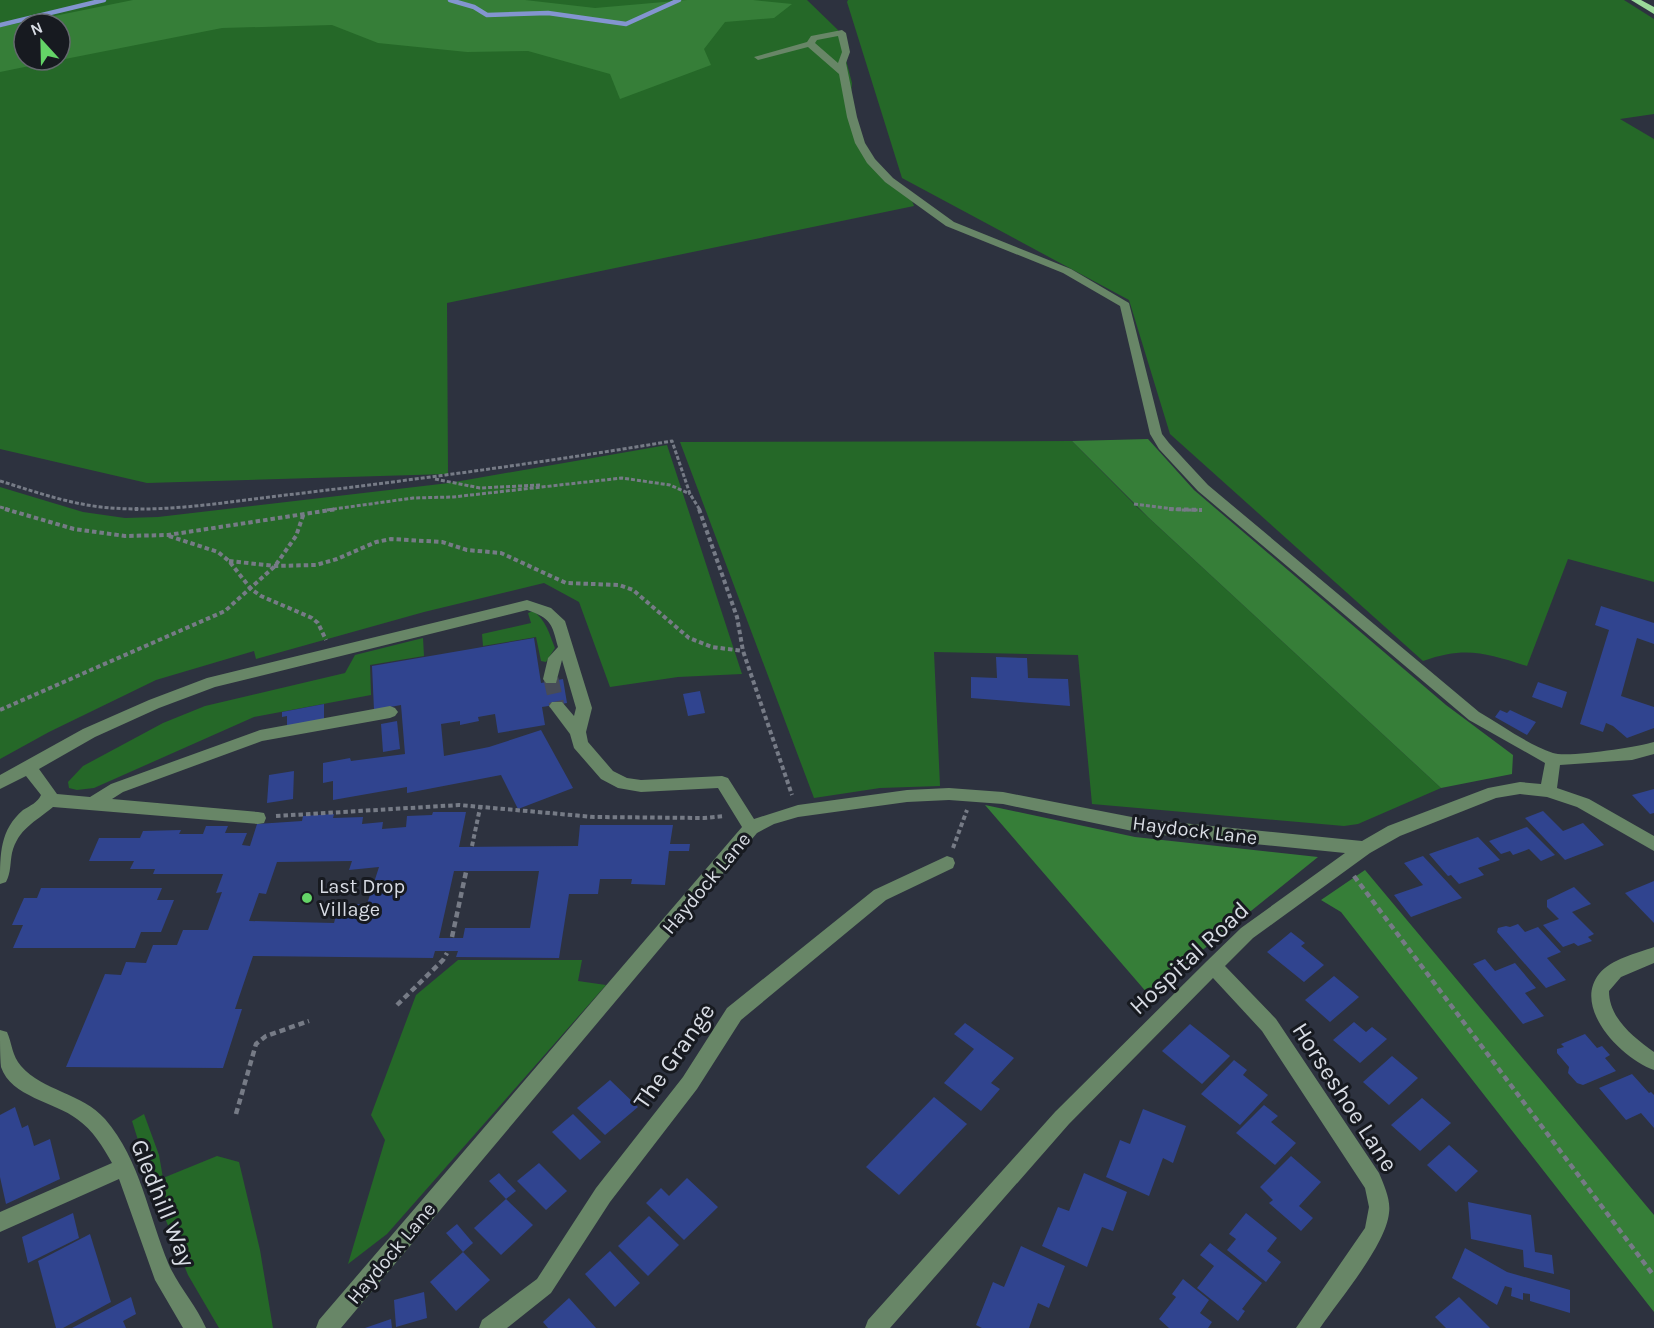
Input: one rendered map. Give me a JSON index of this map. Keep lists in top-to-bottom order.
{
  "streets": {
    "street": [
      "Haydock Lane",
      "Hospital Road",
      "The Grange",
      "Horseshoe Lane",
      "Gledhill Way"
    ]
  },
  "crossings": [
    ["Haydock Lane", "Hospital Road"],
    ["Hospital Road", "Horseshoe Lane"]
  ],
  "places": ["Last Drop Village"],
  "north": "top"
}
